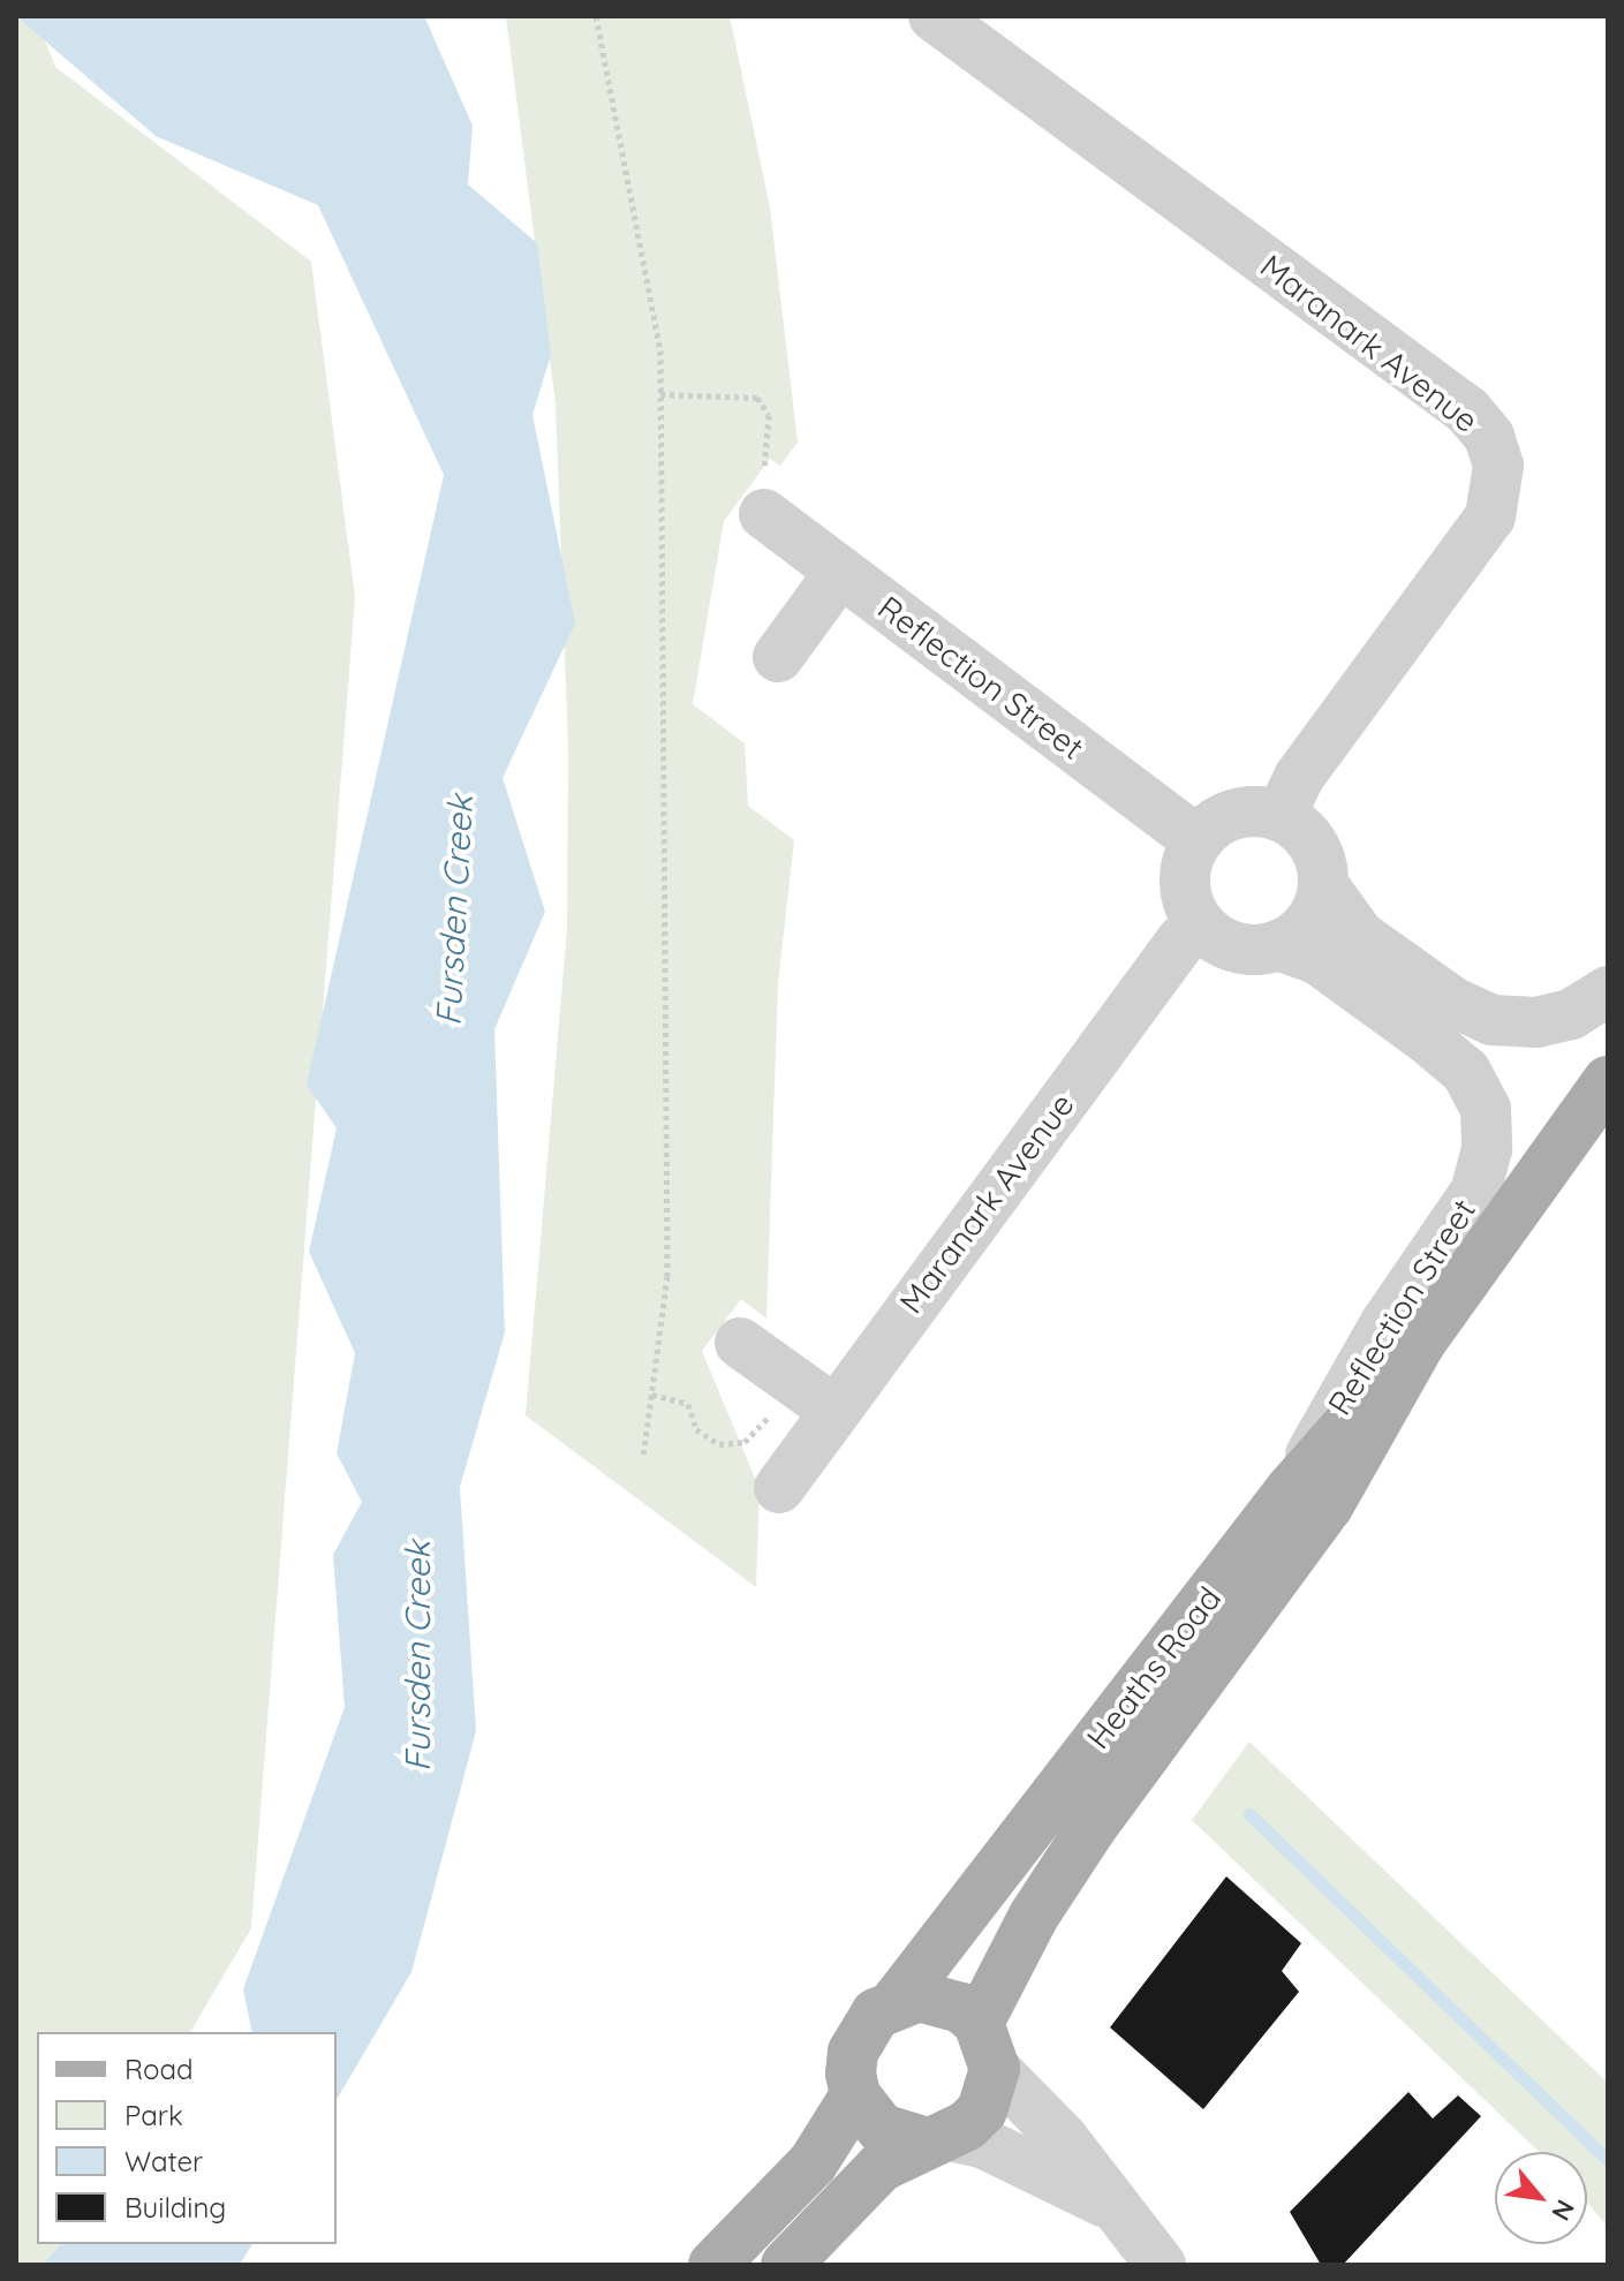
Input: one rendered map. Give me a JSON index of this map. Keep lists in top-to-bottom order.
{
  "streets": {
    "main road": ["Heaths Road"],
    "street": ["Maranark Avenue", "Reflection Street"]
  },
  "crossings": [
    ["Maranark Avenue", "Reflection Street"],
    ["Reflection Street", "Heaths Road"]
  ],
  "water": ["Fursden Creek"],
  "legend": [
    "Road",
    "Park",
    "Water",
    "Building"
  ],
  "north": "bottom right"
}
